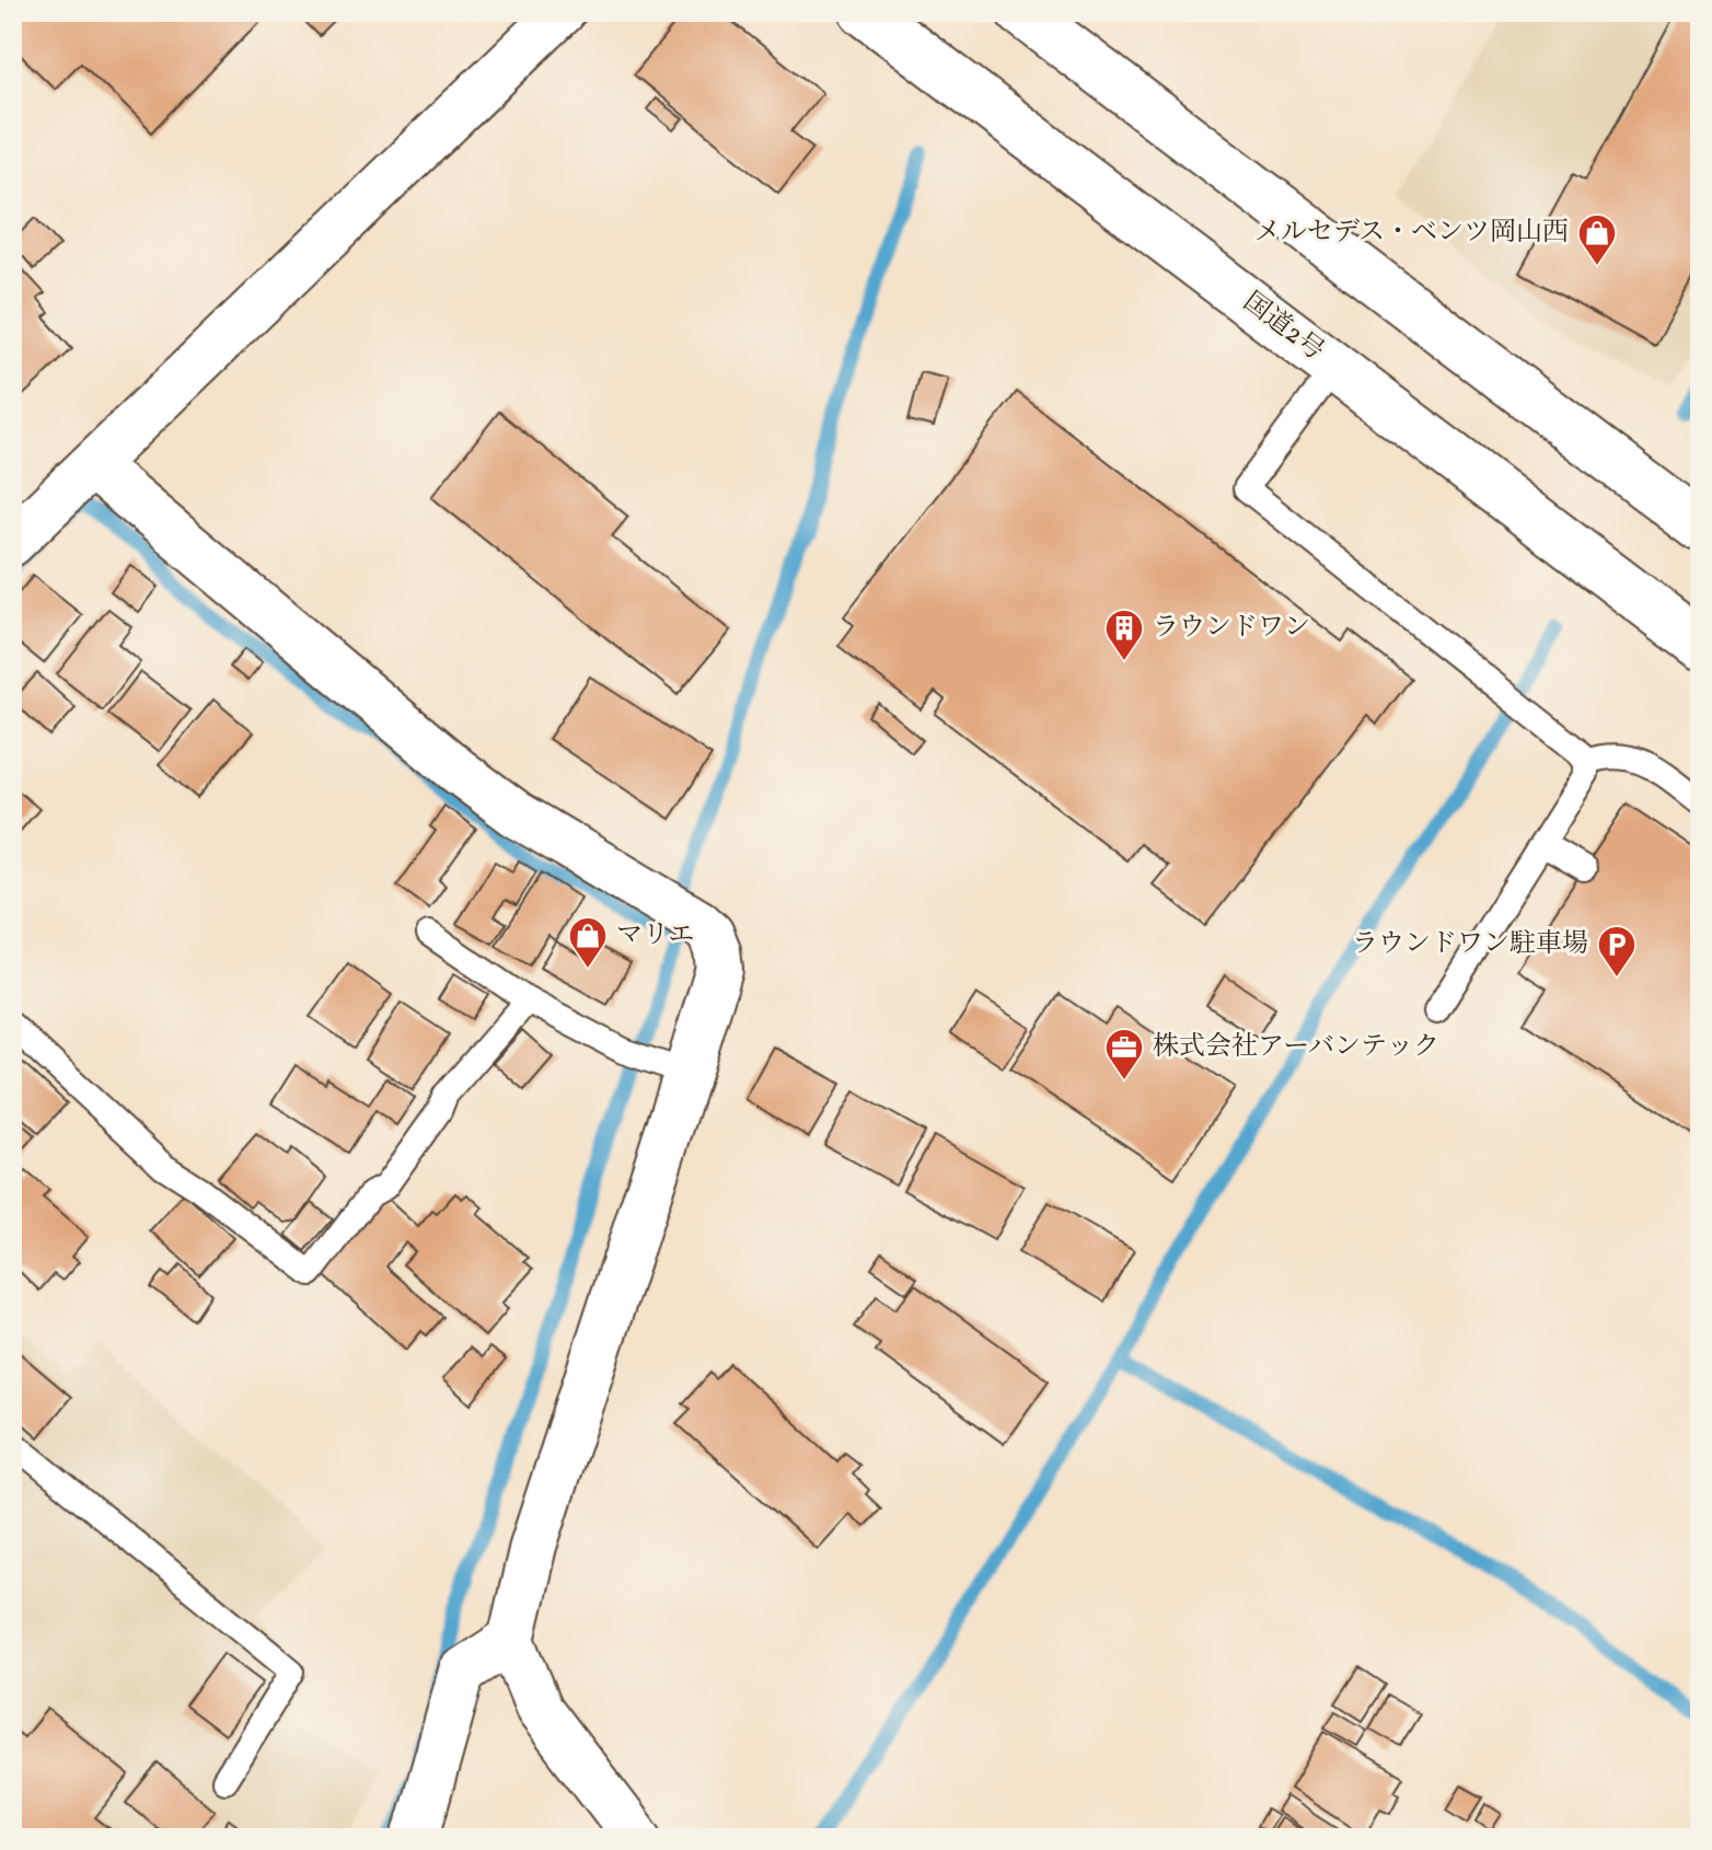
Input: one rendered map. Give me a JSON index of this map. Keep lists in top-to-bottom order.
{
  "streets": {
    "highway": ["国道2号"]
  },
  "places": {
    "shop": ["メルセデス・ベンツ岡山西", "マリエ"],
    "building": ["ラウンドワン"],
    "parking": ["ラウンドワン駐車場"],
    "office": ["株式会社アーバンテック"]
  }
}
